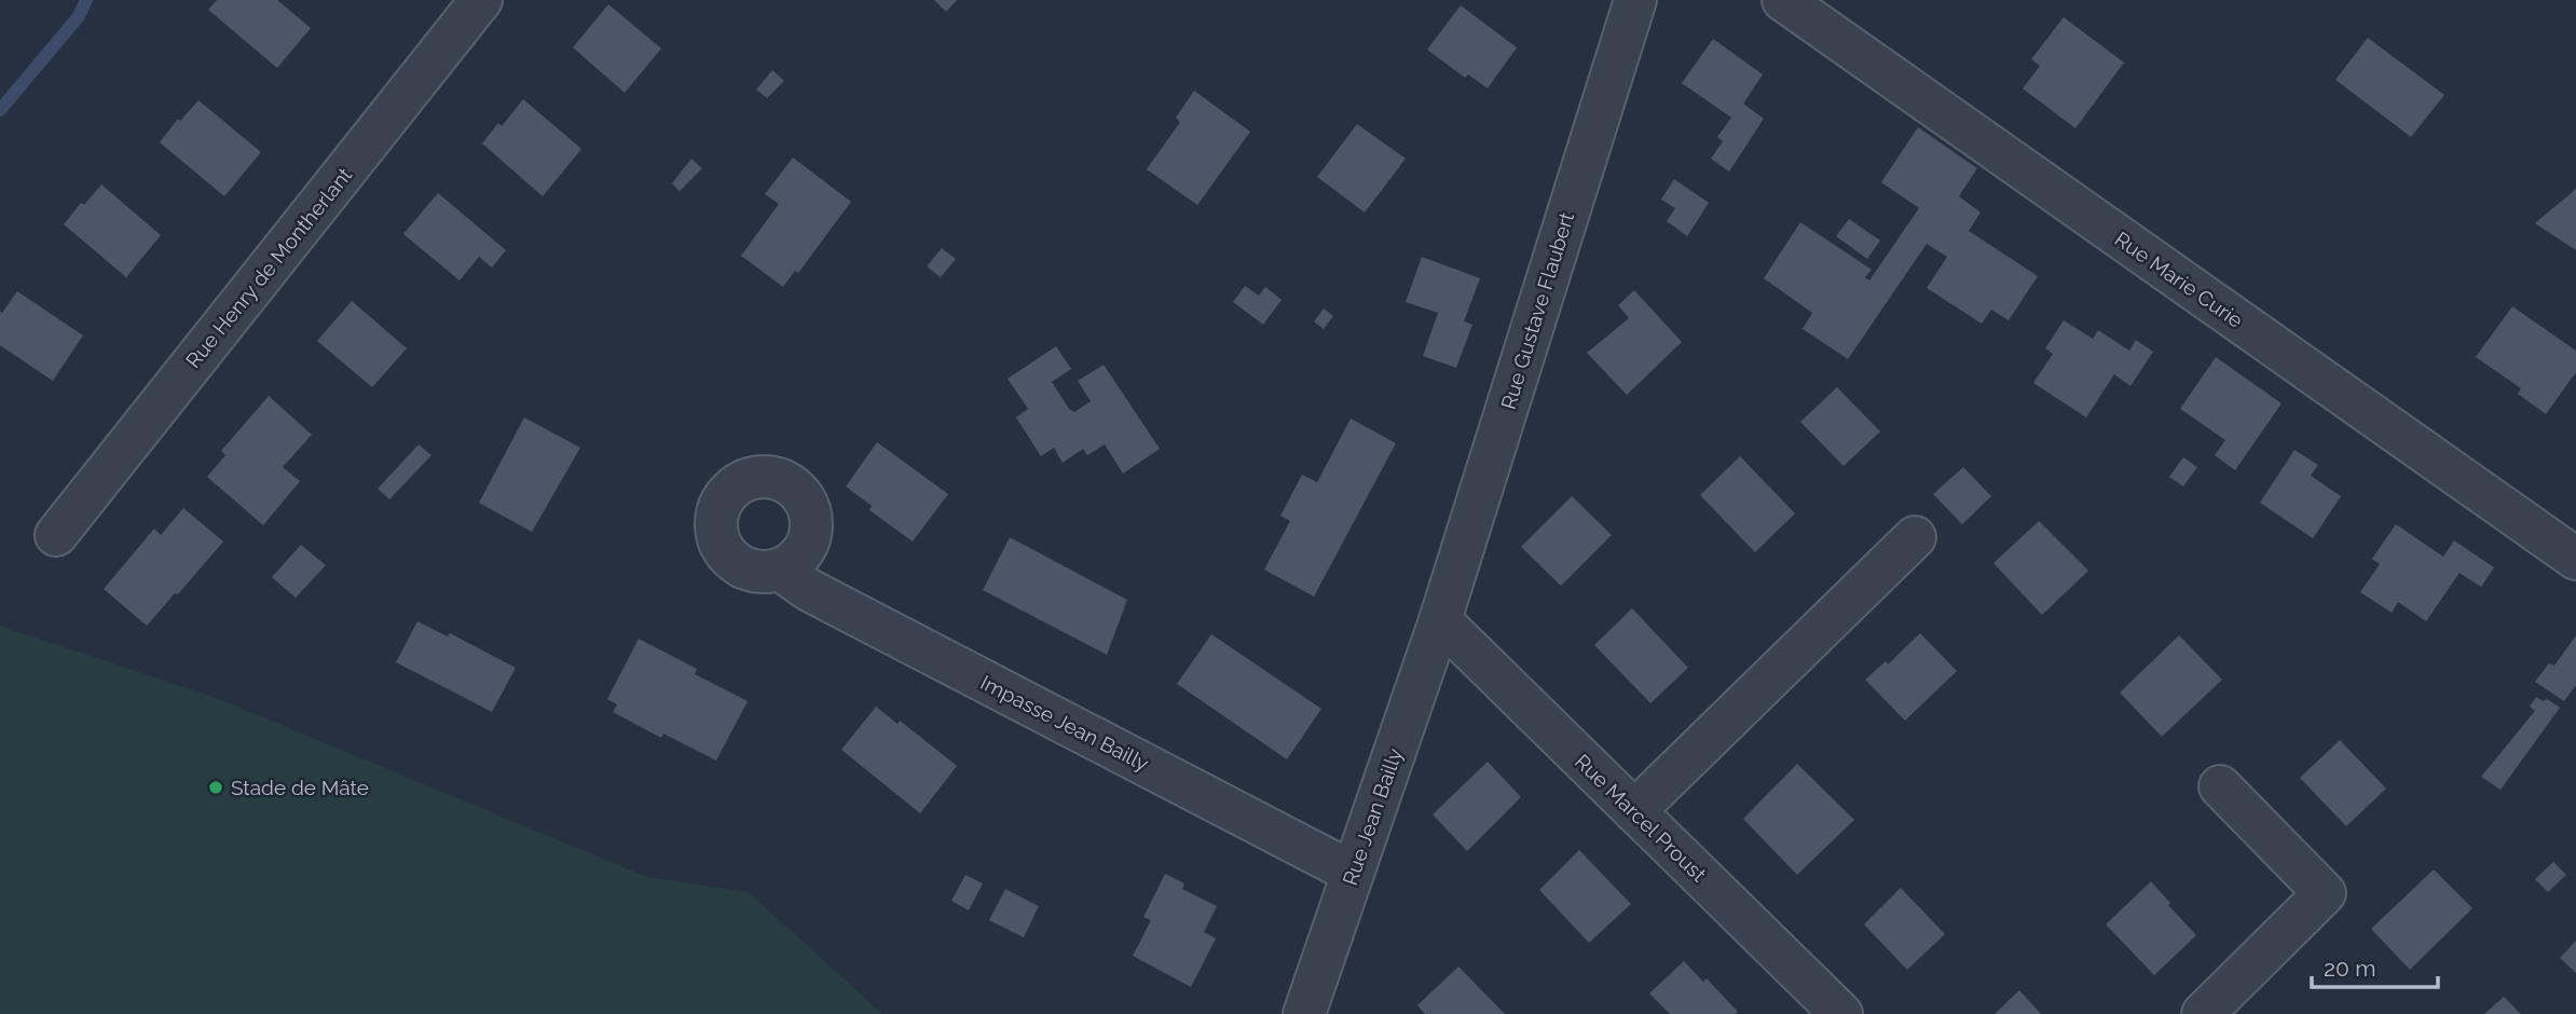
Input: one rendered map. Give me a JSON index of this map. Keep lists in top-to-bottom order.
{
  "streets": {
    "street": [
      "Rue Henry de Montherlant",
      "Rue Marie Curie",
      "Rue Gustave Flaubert",
      "Impasse Jean Bailly",
      "Rue Jean Bailly",
      "Rue Marcel Proust"
    ]
  },
  "crossings": [
    ["Rue Gustave Flaubert", "Rue Jean Bailly"],
    ["Rue Gustave Flaubert", "Rue Marcel Proust"],
    ["Impasse Jean Bailly", "Rue Jean Bailly"],
    ["Rue Jean Bailly", "Rue Marcel Proust"]
  ],
  "places": ["Stade de Mâte"],
  "scale_bar": "20 m"
}
